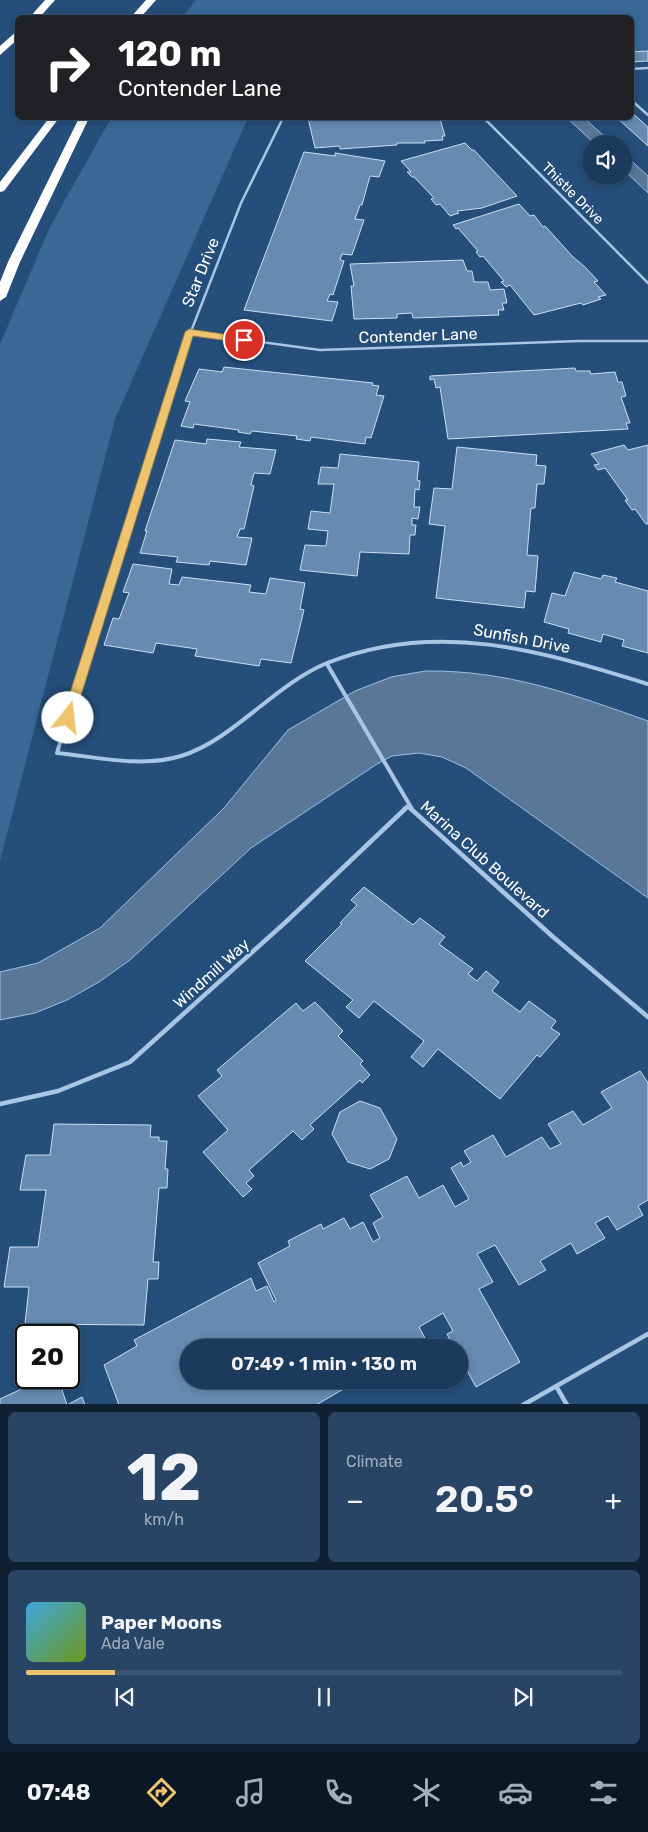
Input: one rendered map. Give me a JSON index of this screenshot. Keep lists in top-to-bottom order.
{
  "streets": {
    "lane": [
      "Thistle Drive",
      "Star Drive",
      "Contender Lane",
      "Sunfish Drive",
      "Marina Club Boulevard",
      "Windmill Way"
    ]
  },
  "crossings": [
    ["Star Drive", "Contender Lane"],
    ["Star Drive", "Sunfish Drive"],
    ["Sunfish Drive", "Marina Club Boulevard"],
    ["Marina Club Boulevard", "Windmill Way"]
  ],
  "page": {
    "turn": ["120 m", "Contender Lane"],
    "limit": "20",
    "trip": "07:49 · 1 min · 130 m",
    "tile": [
      ["12", "km/h"],
      "Climate"
    ],
    "heat": ["−", "20.5°", "+"],
    "song": ["Paper Moons", "Ada Vale"],
    "tabs": "07:48"
  }
}
